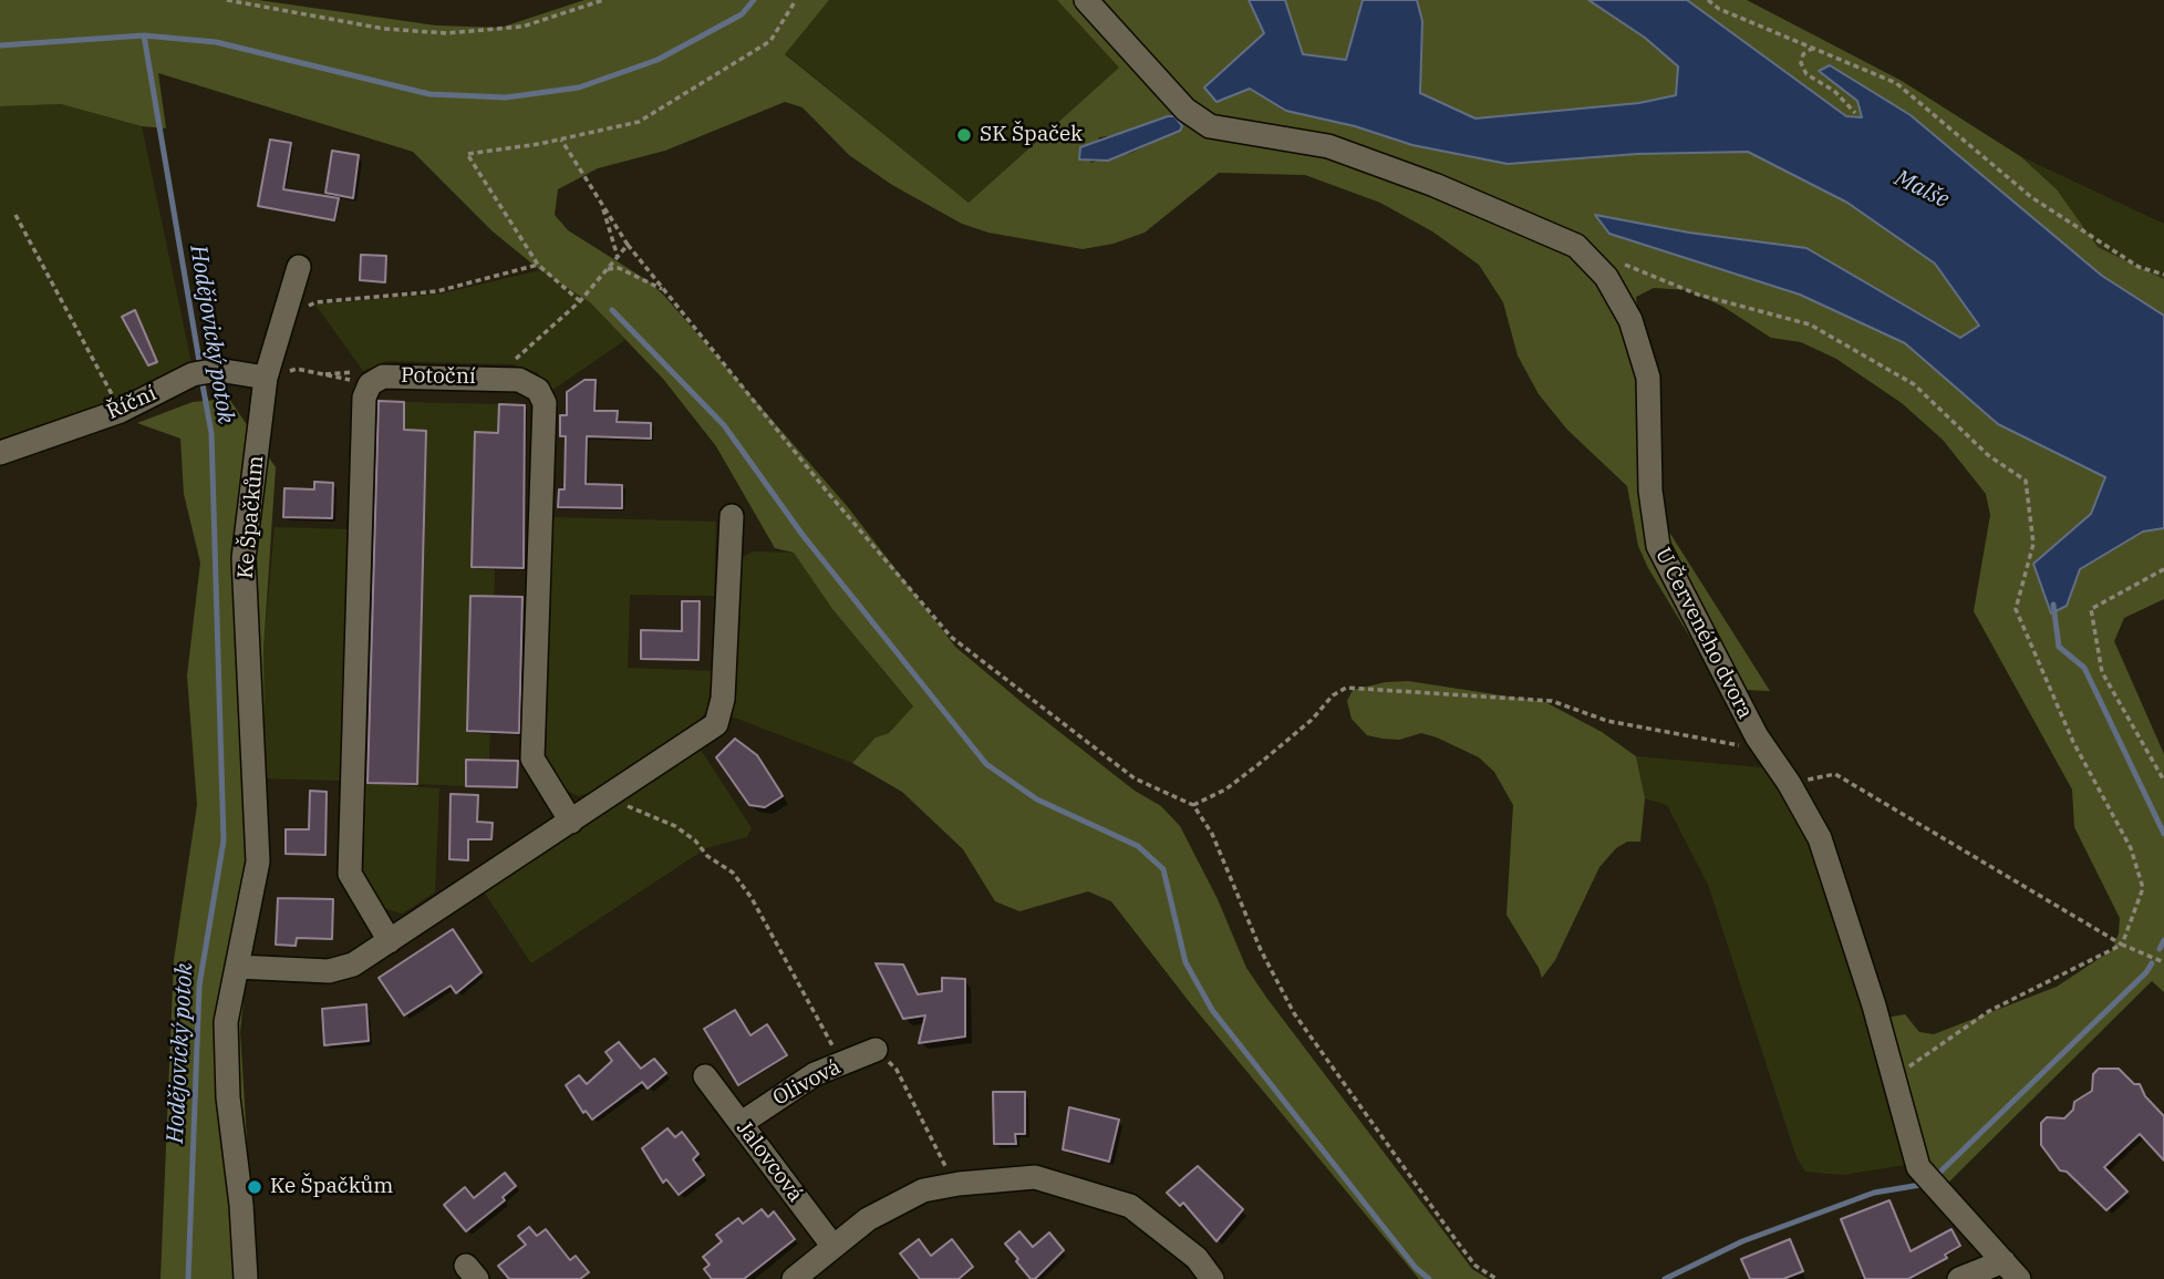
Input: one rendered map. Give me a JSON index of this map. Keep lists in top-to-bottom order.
{
  "streets": {
    "street": [
      "Potoční",
      "Říční",
      "Ke Špačkům",
      "U Červeného dvora",
      "Olivová",
      "Jalovcová"
    ]
  },
  "crossings": [
    ["Říční", "Ke Špačkům"],
    ["Olivová", "Jalovcová"]
  ],
  "water": ["Malše", "Hodějovický potok"],
  "places": ["SK Špaček", "Ke Špačkům"]
}
